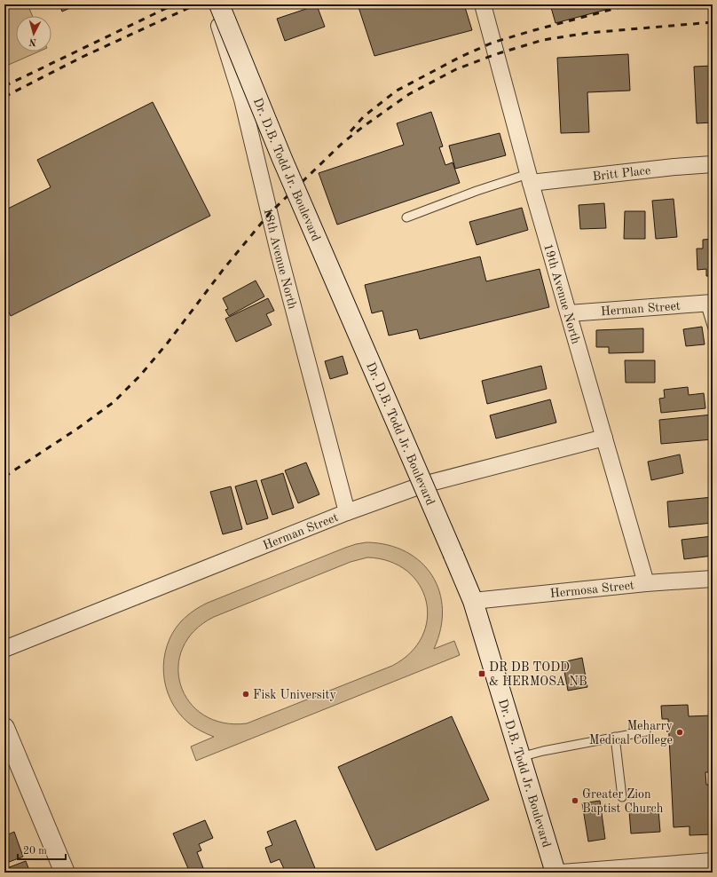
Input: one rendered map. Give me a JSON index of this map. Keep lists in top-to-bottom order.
{
  "streets": {
    "main road": ["Dr. D.B. Todd Jr. Boulevard"],
    "street": [
      "Britt Place",
      "18th Avenue North",
      "19th Avenue North",
      "Herman Street",
      "Hermosa Street"
    ]
  },
  "crossings": [
    ["Dr. D.B. Todd Jr. Boulevard", "Hermosa Street"],
    ["Britt Place", "19th Avenue North"],
    ["18th Avenue North", "Herman Street"],
    ["19th Avenue North", "Herman Street"],
    ["19th Avenue North", "Hermosa Street"]
  ],
  "places": {
    "transit": ["DR DB TODD & HERMOSA NB"],
    "other": ["Fisk University", "Meharry Medical College", "Greater Zion Baptist Church"]
  },
  "scale_bar": "20 m",
  "north": "bottom"
}
